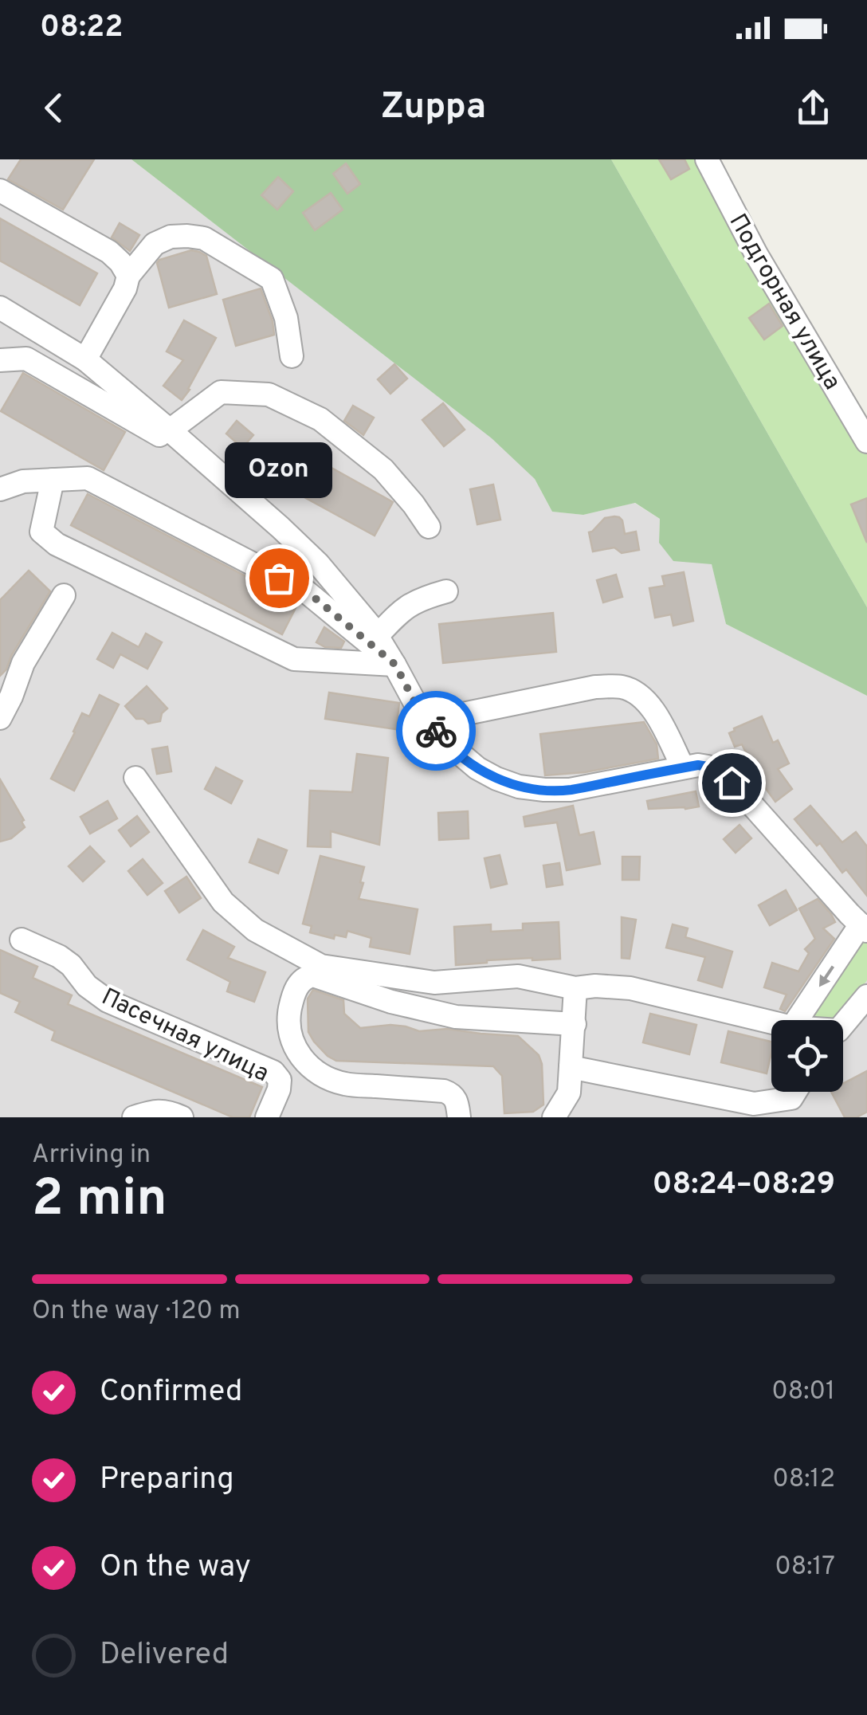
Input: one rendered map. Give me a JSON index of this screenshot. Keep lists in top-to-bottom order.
{
  "streets": {
    "street": ["Подгорная улица", "Пасечная улица"]
  },
  "places": ["Ozon"],
  "page": {
    "status": "08:22",
    "header": "Zuppa",
    "bubble": "Ozon",
    "heading": ["2 min", "Arriving in", "08:24–08:29"],
    "bar": "On the way · 120 m",
    "list": [
      ["Confirmed", "08:01"],
      ["Preparing", "08:12"],
      ["On the way", "08:17"],
      "Delivered"
    ]
  }
}
